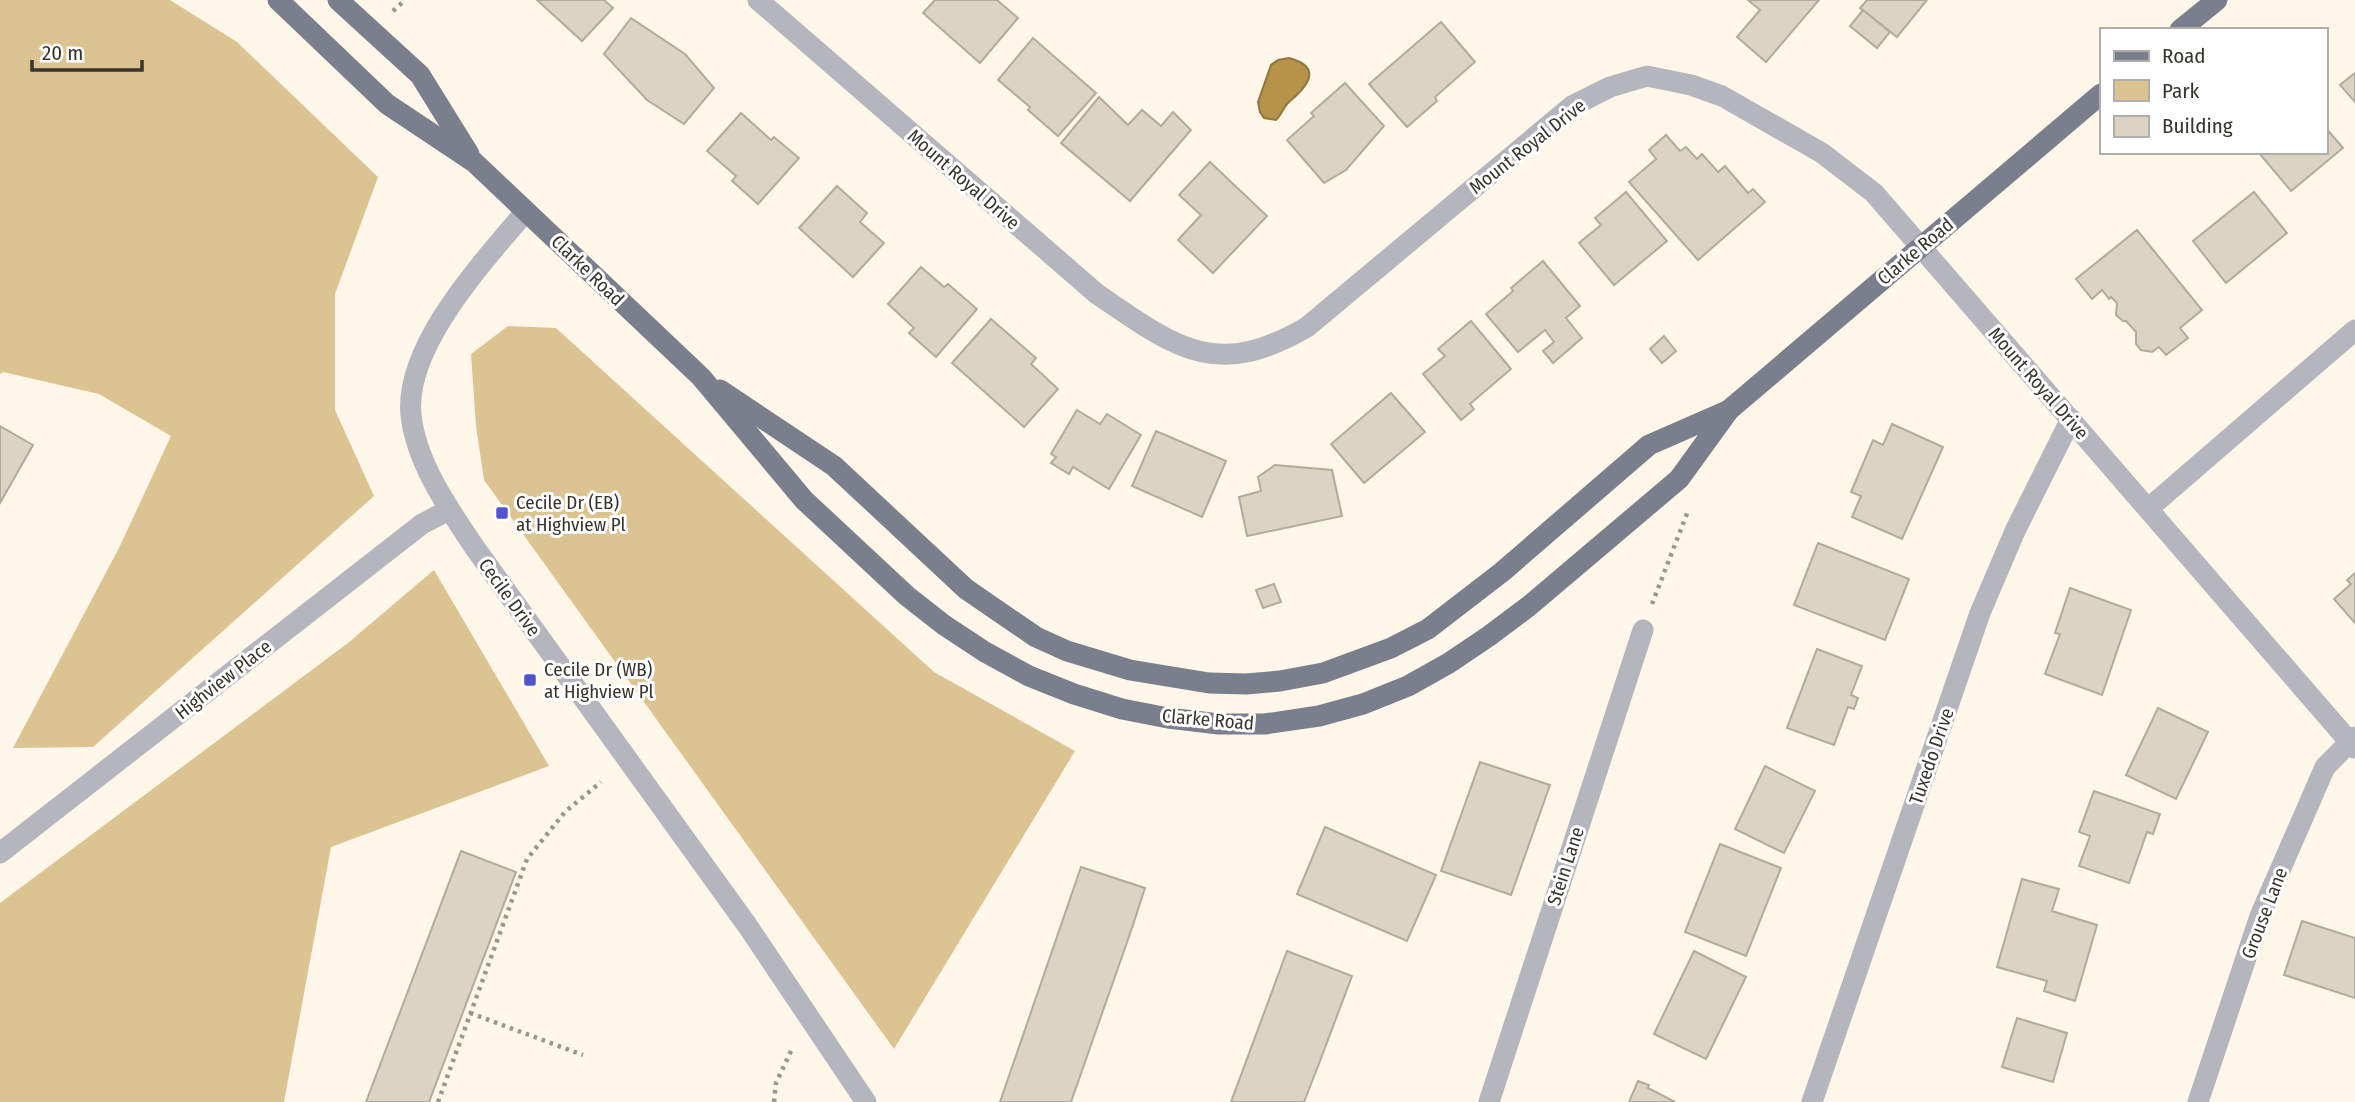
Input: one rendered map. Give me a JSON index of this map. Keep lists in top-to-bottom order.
{
  "streets": {
    "main road": ["Clarke Road"],
    "street": [
      "Mount Royal Drive",
      "Cecile Drive",
      "Highview Place",
      "Tuxedo Drive",
      "Stein Lane",
      "Grouse Lane"
    ]
  },
  "crossings": [
    ["Mount Royal Drive", "Clarke Road"],
    ["Mount Royal Drive", "Tuxedo Drive"],
    ["Mount Royal Drive", "Grouse Lane"],
    ["Clarke Road", "Cecile Drive"],
    ["Cecile Drive", "Highview Place"]
  ],
  "places": {
    "transit": ["Cecile Dr (EB) at Highview Pl", "Cecile Dr (WB) at Highview Pl"]
  },
  "legend": ["Road", "Park", "Building"],
  "scale_bar": "20 m"
}
